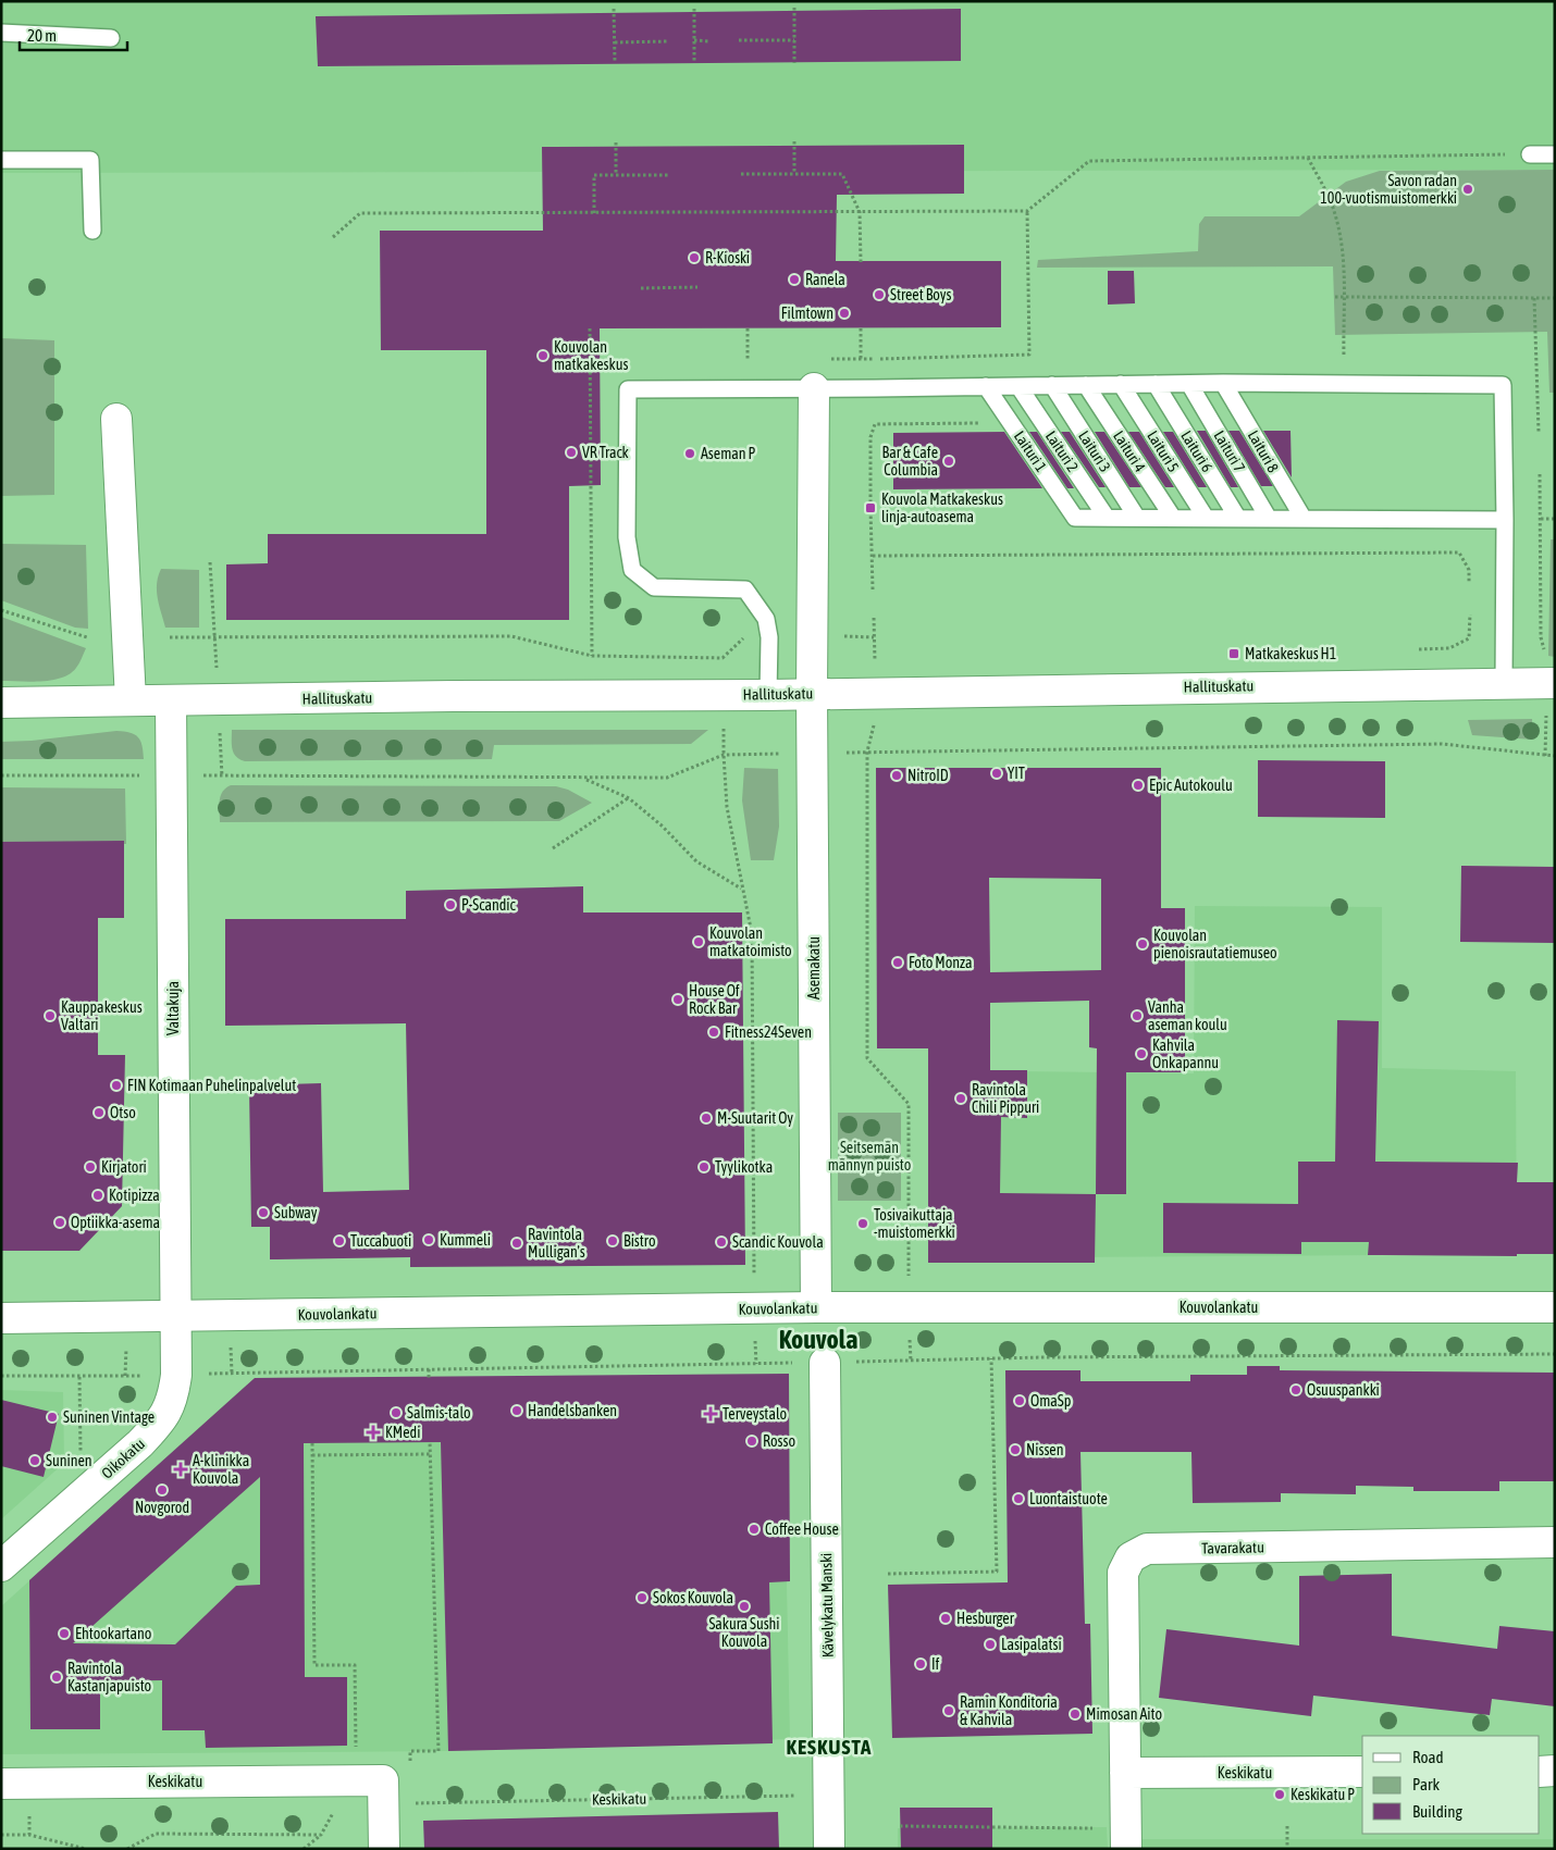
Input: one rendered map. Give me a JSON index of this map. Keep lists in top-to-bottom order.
{
  "streets": {
    "street": [
      "Hallituskatu",
      "Asemakatu",
      "Valtakuja",
      "Kouvolankatu",
      "Oikokatu",
      "Tavarakatu",
      "Kävelykatu Manski",
      "Keskikatu"
    ],
    "lane": [
      "Laituri 1",
      "Laituri 2",
      "Laituri 3",
      "Laituri 4",
      "Laituri 5",
      "Laituri 6",
      "Laituri 7",
      "Laituri 8"
    ]
  },
  "crossings": [
    ["Laituri 1", "Laituri 2"],
    ["Hallituskatu", "Asemakatu"],
    ["Hallituskatu", "Valtakuja"],
    ["Asemakatu", "Kouvolankatu"],
    ["Valtakuja", "Kouvolankatu"],
    ["Valtakuja", "Oikokatu"],
    ["Kouvolankatu", "Oikokatu"],
    ["Tavarakatu", "Keskikatu"],
    ["Kävelykatu Manski", "Keskikatu"]
  ],
  "districts": ["Kouvola", "KESKUSTA"],
  "parks": ["Seitsemän männyn puisto"],
  "places": {
    "other": [
      "Savon radan 100-vuotismuistomerkki",
      "R-Kioski",
      "Ranela",
      "Street Boys",
      "Filmtown",
      "Kouvolan matkakeskus",
      "VR Track",
      "Aseman P",
      "Bar & Cafe Columbia",
      "YIT",
      "NitroID",
      "Epic Autokoulu",
      "P-Scandic",
      "Kouvolan matkatoimisto",
      "Kouvolan pienoisrautatiemuseo",
      "Foto Monza",
      "House Of Rock Bar",
      "Kauppakeskus Valtari",
      "Vanha aseman koulu",
      "Fitness24Seven",
      "Kahvila Onkapannu",
      "FIN Kotimaan Puhelinpalvelut",
      "Ravintola Chili Pippuri",
      "Otso",
      "M-Suutarit Oy",
      "Kirjatori",
      "Tyylikotka",
      "Kotipizza",
      "Subway",
      "Optiikka-asema",
      "Tosivaikuttaja -muistomerkki",
      "Kummeli",
      "Tuccabuoti",
      "Bistro",
      "Scandic Kouvola",
      "Ravintola Mulligan's",
      "Osuuspankki",
      "OmaSp",
      "Handelsbanken",
      "Salmis-talo",
      "Suninen Vintage",
      "Rosso",
      "Nissen",
      "Suninen",
      "Novgorod",
      "Luontaistuote",
      "Coffee House",
      "Sokos Kouvola",
      "Sakura Sushi Kouvola",
      "Hesburger",
      "Ehtookartano",
      "Lasipalatsi",
      "If",
      "Ravintola Kastanjapuisto",
      "Ramin Konditoria & Kahvila",
      "Mimosan Aito",
      "Keskikatu P"
    ],
    "transit": ["Kouvola Matkakeskus linja-autoasema", "Matkakeskus H1"],
    "health": ["Terveystalo", "KMedi", "A-klinikka Kouvola"]
  },
  "legend": ["Road", "Park", "Building"],
  "scale_bar": "20 m"
}
